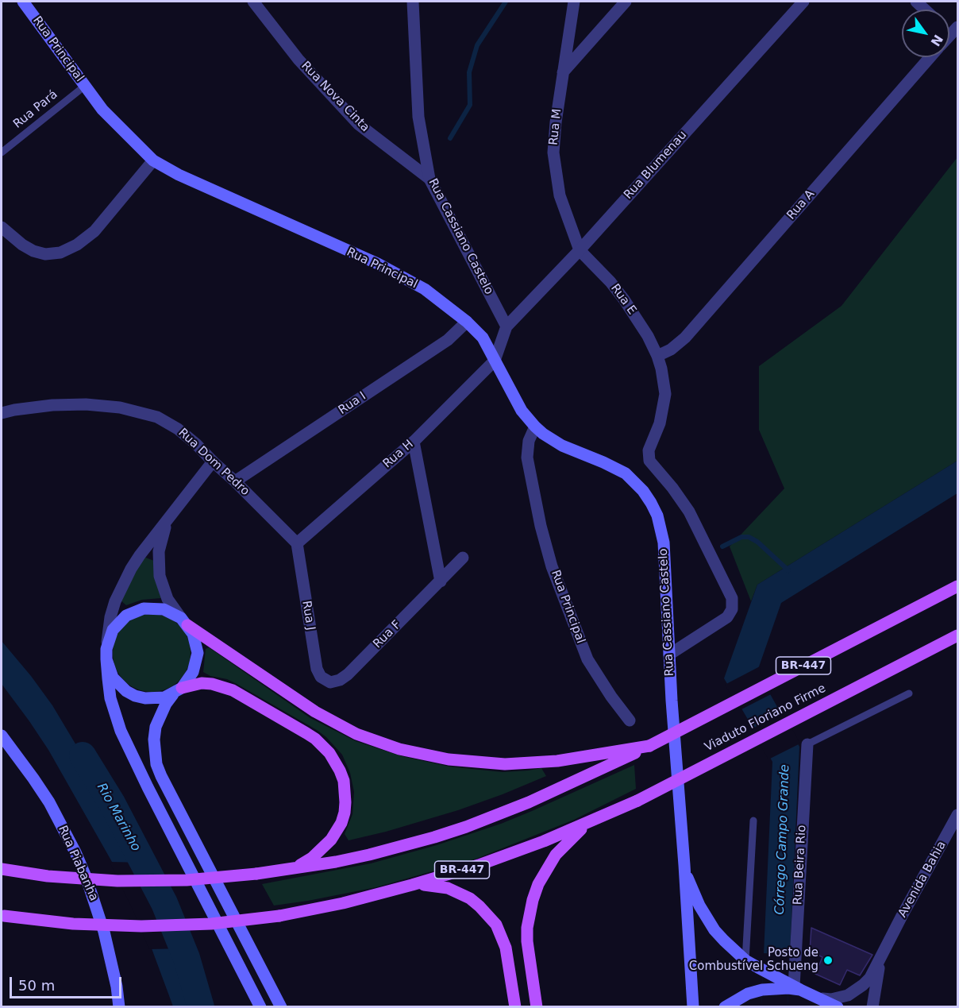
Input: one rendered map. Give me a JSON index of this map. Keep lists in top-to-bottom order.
{
  "streets": {
    "main road": [
      "Rua Principal",
      "Rua Cassiano Castelo",
      "BR-447",
      "Viaduto Floriano Firme",
      "Rua Piabanha"
    ],
    "street": [
      "Rua Nova Cinta",
      "Rua M",
      "Rua Blumenau",
      "Rua A",
      "Rua E",
      "Rua I",
      "Rua H",
      "Rua Dom Pedro",
      "Rua J",
      "Rua F",
      "Rua Beira Rio",
      "Avenida Bahia"
    ],
    "lane": ["Rua Pará"]
  },
  "crossings": [
    ["Rua Principal", "Rua Pará"],
    ["Rua Principal", "Rua Cassiano Castelo"],
    ["Rua Principal", "Rua I"],
    ["Rua Principal", "Rua H"],
    ["Rua Nova Cinta", "Rua Cassiano Castelo"],
    ["Rua M", "Rua Blumenau"],
    ["Rua M", "Rua E"],
    ["Rua Blumenau", "Rua Cassiano Castelo"],
    ["Rua Blumenau", "Rua E"],
    ["Rua A", "Rua E"],
    ["Rua Cassiano Castelo", "Rua E"],
    ["Rua Cassiano Castelo", "Rua Beira Rio"],
    ["Rua Cassiano Castelo", "Avenida Bahia"],
    ["Rua I", "Rua Dom Pedro"],
    ["Rua H", "Rua Dom Pedro"],
    ["Rua H", "Rua J"],
    ["Rua Dom Pedro", "Rua J"],
    ["Rua J", "Rua F"],
    ["BR-447", "Viaduto Floriano Firme"]
  ],
  "water": ["Rio Marinho", "Córrego Campo Grande"],
  "places": ["Posto de Combustível Schueng"],
  "scale_bar": "50 m",
  "north": "bottom right"
}
